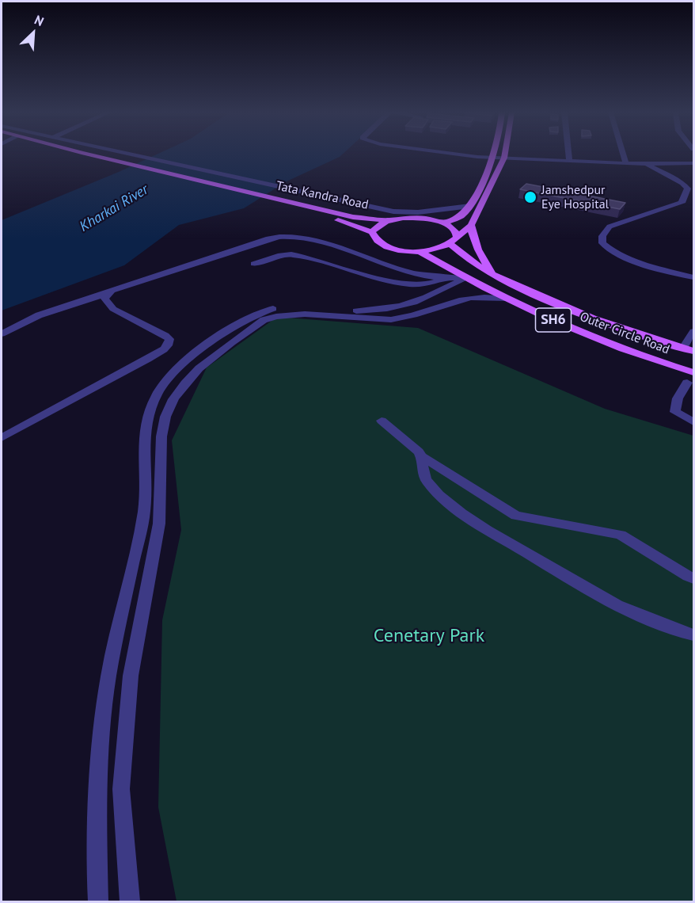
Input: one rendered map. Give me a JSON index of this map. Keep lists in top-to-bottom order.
{
  "streets": {
    "main road": ["Tata Kandra Road", "SH6", "Outer Circle Road"]
  },
  "water": ["Kharkai River"],
  "parks": ["Cenetary Park"],
  "places": ["Jamshedpur Eye Hospital"],
  "north": "top right"
}
